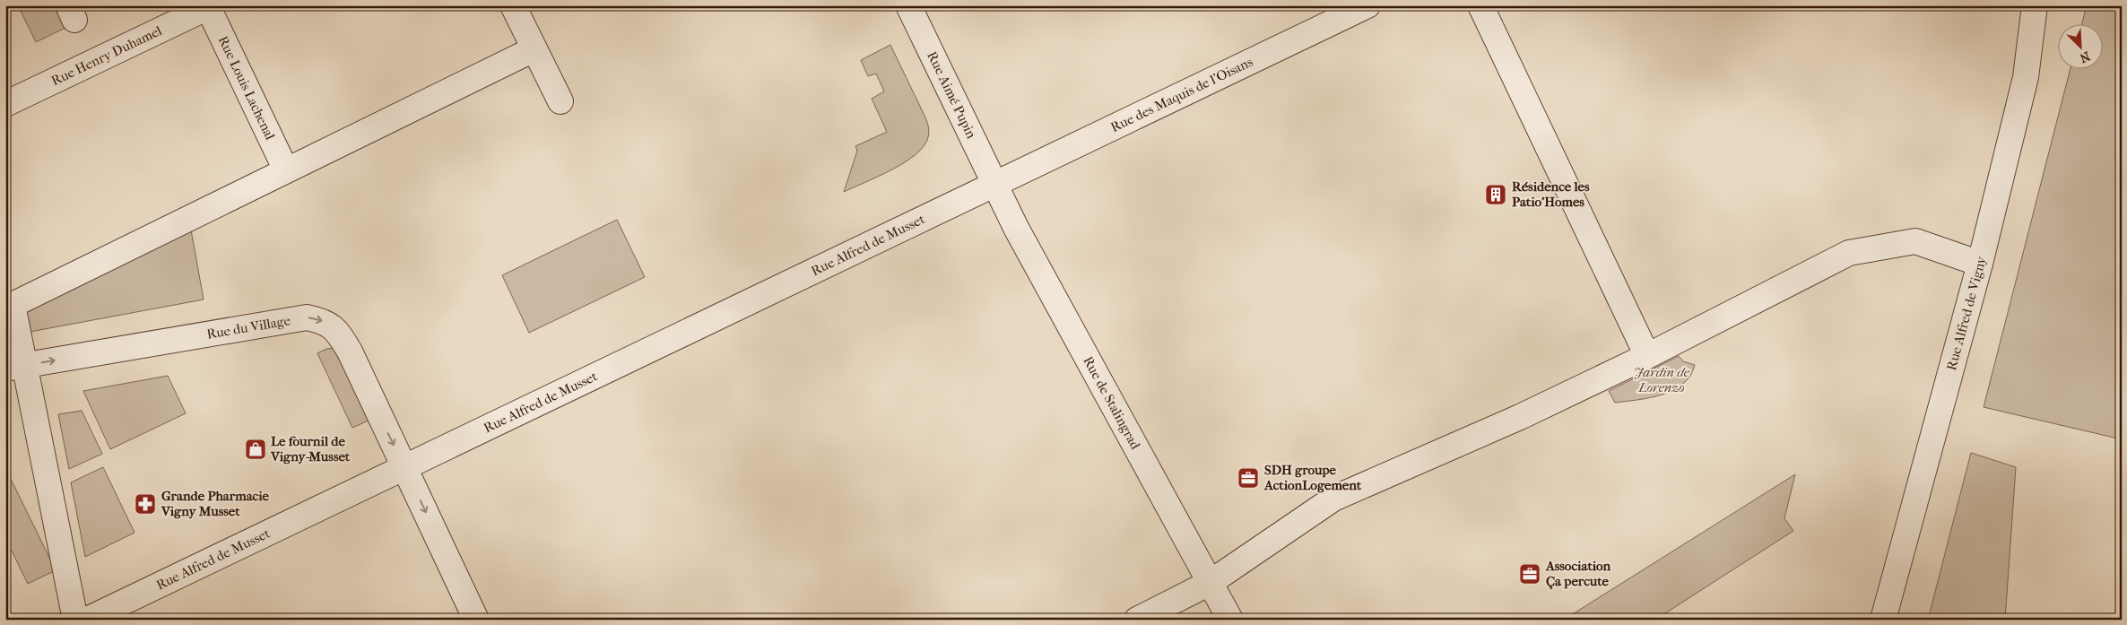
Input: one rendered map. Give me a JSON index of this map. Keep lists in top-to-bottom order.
{
  "streets": {
    "street": [
      "Rue Henry Duhamel",
      "Rue Louis Lachenal",
      "Rue Aimé Pupin",
      "Rue des Maquis de l'Oisans",
      "Rue Alfred de Musset",
      "Rue Alfred de Vigny",
      "Rue du Village",
      "Rue de Stalingrad"
    ]
  },
  "crossings": [
    ["Rue Henry Duhamel", "Rue Louis Lachenal"],
    ["Rue Aimé Pupin", "Rue des Maquis de l'Oisans"],
    ["Rue Aimé Pupin", "Rue Alfred de Musset"],
    ["Rue Aimé Pupin", "Rue de Stalingrad"],
    ["Rue des Maquis de l'Oisans", "Rue Alfred de Musset"],
    ["Rue des Maquis de l'Oisans", "Rue de Stalingrad"],
    ["Rue Alfred de Musset", "Rue du Village"],
    ["Rue Alfred de Musset", "Rue de Stalingrad"]
  ],
  "one_way": ["Rue du Village"],
  "parks": ["Jardin de Lorenzo"],
  "places": {
    "building": ["Résidence les Patio'Homes"],
    "shop": ["Le fournil de Vigny-Musset"],
    "office": ["SDH groupe ActionLogement", "Association Ça percute"],
    "pharmacy": ["Grande Pharmacie Vigny Musset"]
  },
  "north": "bottom right"
}
